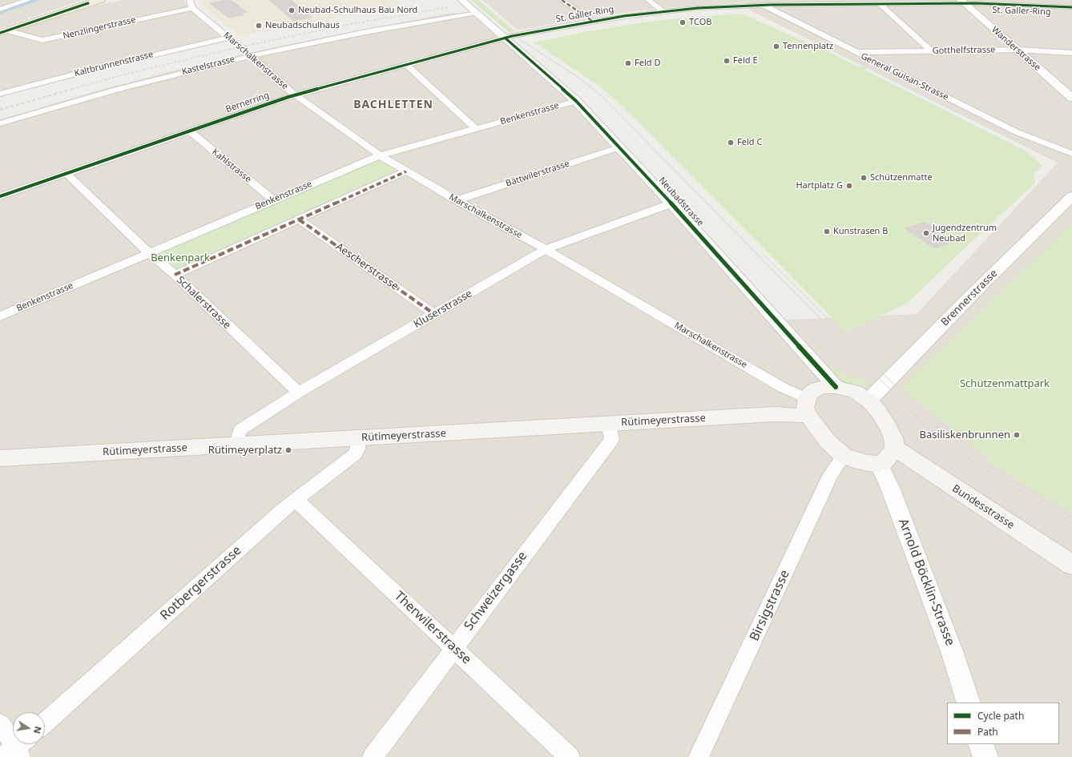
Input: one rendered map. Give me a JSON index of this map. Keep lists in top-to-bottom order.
{
  "streets": {
    "main road": ["Rütimeyerstrasse", "Bundesstrasse"],
    "street": [
      "St. Galler-Ring",
      "Nenzlingerstrasse",
      "Wanderstrasse",
      "Gotthelfstrasse",
      "Marschalkenstrasse",
      "Kaltbrunnenstrasse",
      "Kastelstrasse",
      "General Guisan-Strasse",
      "Bernerring",
      "Benkenstrasse",
      "Kahlstrasse",
      "Bättwilerstrasse",
      "Neubadstrasse",
      "Aescherstrasse",
      "Brennerstrasse",
      "Schalerstrasse",
      "Kluserstrasse",
      "Arnold Böcklin-Strasse",
      "Rotbergerstrasse",
      "Schweizergasse",
      "Birsigstrasse",
      "Therwilerstrasse"
    ]
  },
  "crossings": [
    ["St. Galler-Ring", "Wanderstrasse"],
    ["St. Galler-Ring", "General Guisan-Strasse"],
    ["St. Galler-Ring", "Bernerring"],
    ["St. Galler-Ring", "Neubadstrasse"],
    ["Nenzlingerstrasse", "Marschalkenstrasse"],
    ["Wanderstrasse", "Gotthelfstrasse"],
    ["Gotthelfstrasse", "General Guisan-Strasse"],
    ["Marschalkenstrasse", "Kaltbrunnenstrasse"],
    ["Marschalkenstrasse", "Kastelstrasse"],
    ["Marschalkenstrasse", "Bernerring"],
    ["Marschalkenstrasse", "Benkenstrasse"],
    ["Marschalkenstrasse", "Bättwilerstrasse"],
    ["Marschalkenstrasse", "Neubadstrasse"],
    ["Marschalkenstrasse", "Brennerstrasse"],
    ["Marschalkenstrasse", "Kluserstrasse"],
    ["Marschalkenstrasse", "Rütimeyerstrasse"],
    ["Marschalkenstrasse", "Bundesstrasse"],
    ["Marschalkenstrasse", "Arnold Böcklin-Strasse"],
    ["Marschalkenstrasse", "Birsigstrasse"],
    ["Kastelstrasse", "Neubadstrasse"],
    ["Bernerring", "Kahlstrasse"],
    ["Bernerring", "Neubadstrasse"],
    ["Bernerring", "Schalerstrasse"],
    ["Benkenstrasse", "Kahlstrasse"],
    ["Benkenstrasse", "Neubadstrasse"],
    ["Benkenstrasse", "Schalerstrasse"],
    ["Bättwilerstrasse", "Neubadstrasse"],
    ["Neubadstrasse", "Brennerstrasse"],
    ["Neubadstrasse", "Kluserstrasse"],
    ["Neubadstrasse", "Rütimeyerstrasse"],
    ["Neubadstrasse", "Bundesstrasse"],
    ["Neubadstrasse", "Arnold Böcklin-Strasse"],
    ["Neubadstrasse", "Birsigstrasse"],
    ["Aescherstrasse", "Kluserstrasse"],
    ["Brennerstrasse", "Rütimeyerstrasse"],
    ["Brennerstrasse", "Bundesstrasse"],
    ["Brennerstrasse", "Arnold Böcklin-Strasse"],
    ["Brennerstrasse", "Birsigstrasse"],
    ["Schalerstrasse", "Kluserstrasse"],
    ["Kluserstrasse", "Rütimeyerstrasse"],
    ["Rütimeyerstrasse", "Bundesstrasse"],
    ["Rütimeyerstrasse", "Arnold Böcklin-Strasse"],
    ["Rütimeyerstrasse", "Rotbergerstrasse"],
    ["Rütimeyerstrasse", "Schweizergasse"],
    ["Rütimeyerstrasse", "Birsigstrasse"],
    ["Bundesstrasse", "Arnold Böcklin-Strasse"],
    ["Bundesstrasse", "Birsigstrasse"],
    ["Arnold Böcklin-Strasse", "Birsigstrasse"],
    ["Rotbergerstrasse", "Therwilerstrasse"],
    ["Schweizergasse", "Therwilerstrasse"]
  ],
  "districts": ["BACHLETTEN"],
  "parks": ["Benkenpark", "Schützenmattpark"],
  "places": [
    "Neubad-Schulhaus Bau Nord",
    "TCOB",
    "Neubadschulhaus",
    "Tennenplatz",
    "Feld E",
    "Feld D",
    "Feld C",
    "Schützenmatte",
    "Hartplatz G",
    "Kunstrasen B",
    "Jugendzentrum Neubad",
    "Basiliskenbrunnen",
    "Rütimeyerplatz"
  ],
  "legend": ["Cycle path", "Path"],
  "north": "right"
}
